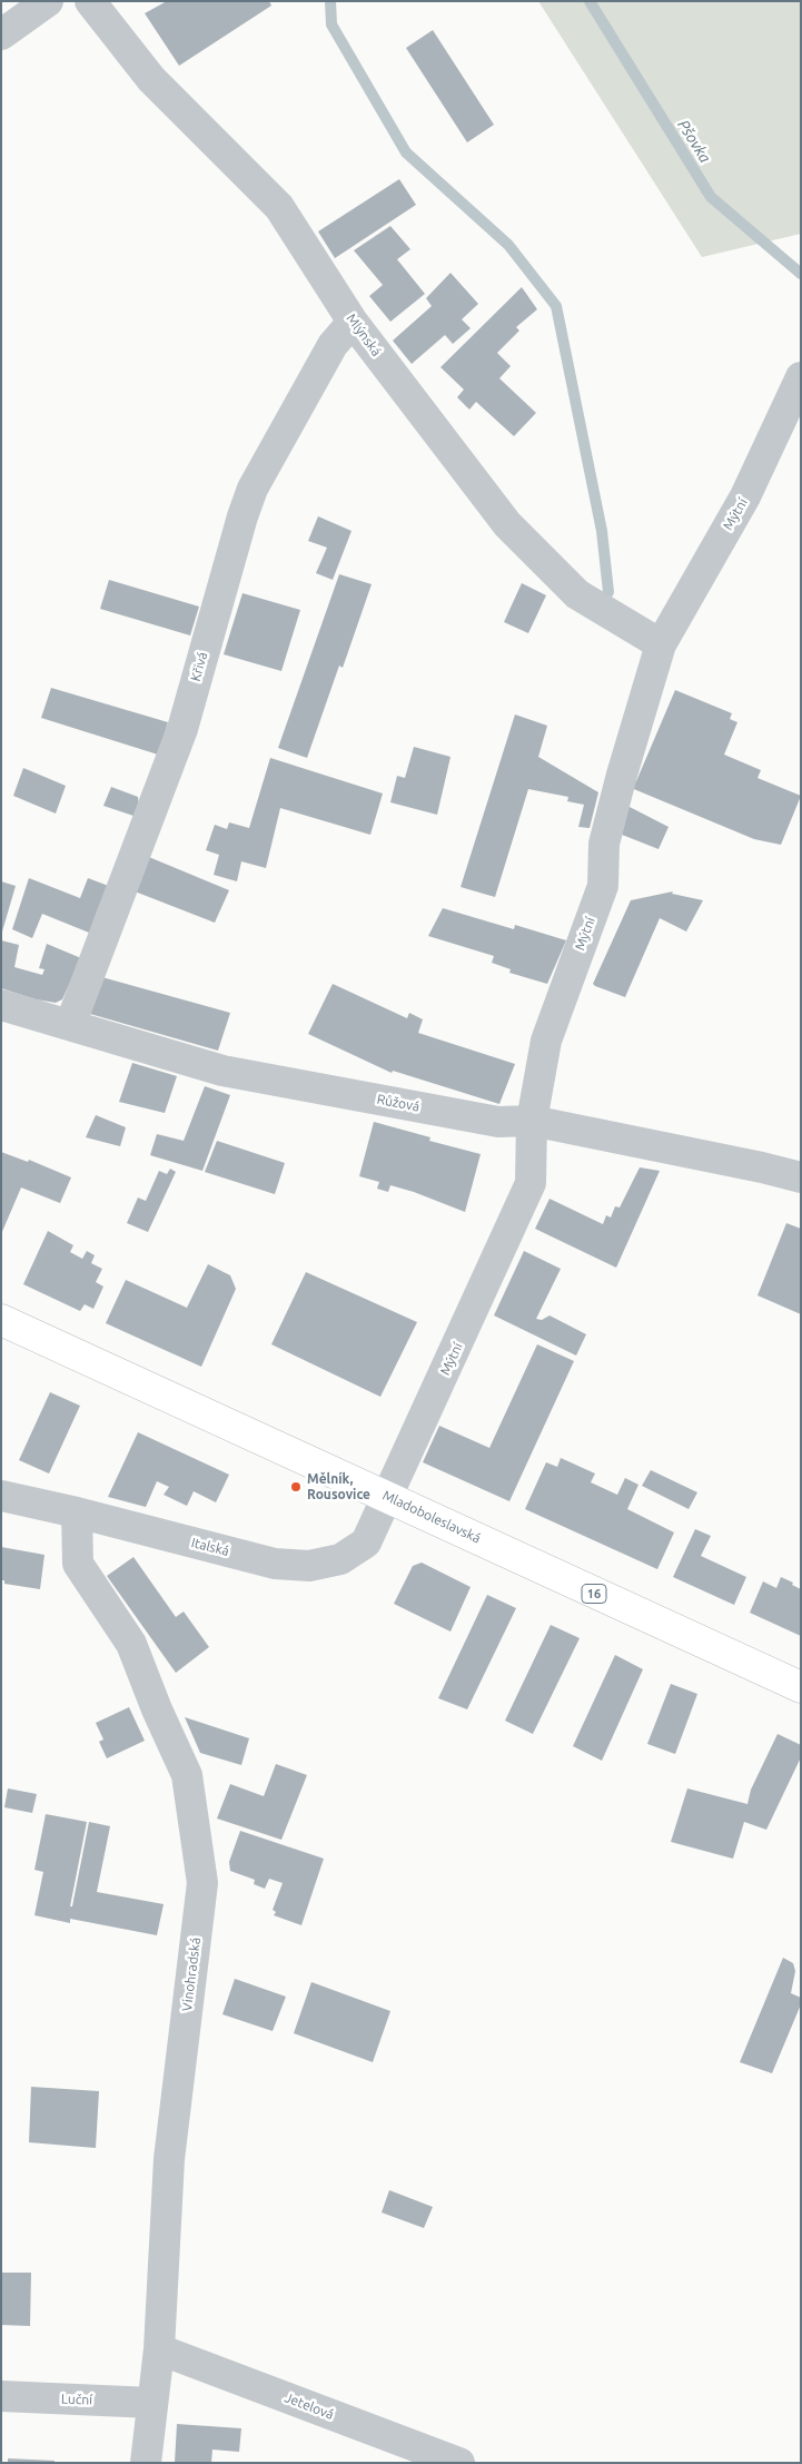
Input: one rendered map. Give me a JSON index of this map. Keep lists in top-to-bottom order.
{
  "streets": {
    "main road": ["Mladoboleslavská", "16"],
    "street": [
      "Mlýnská",
      "Mýtní",
      "Křivá",
      "Růžová",
      "Italská",
      "Vinohradská",
      "Luční",
      "Jetelová"
    ]
  },
  "crossings": [
    ["Mlýnská", "Mýtní"],
    ["Mlýnská", "Křivá"],
    ["Mýtní", "Růžová"],
    ["Mýtní", "Mladoboleslavská"],
    ["Mýtní", "Italská"],
    ["Křivá", "Růžová"],
    ["Mladoboleslavská", "Italská"],
    ["Italská", "Vinohradská"],
    ["Vinohradská", "Luční"],
    ["Vinohradská", "Jetelová"]
  ],
  "water": ["Pšovka"],
  "places": ["Mělník, Rousovice"]
}
